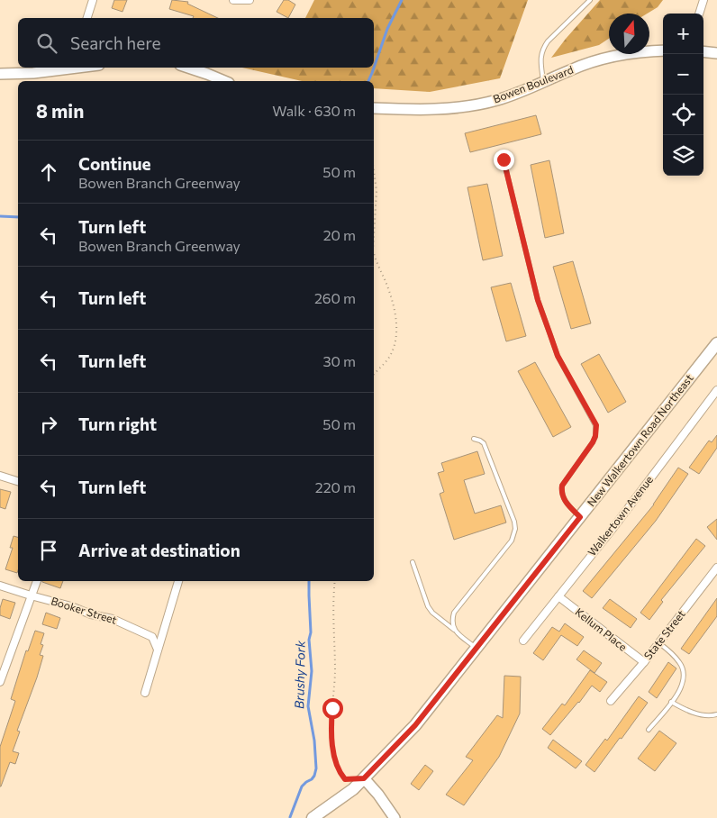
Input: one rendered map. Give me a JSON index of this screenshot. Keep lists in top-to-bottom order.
{
  "streets": {
    "main road": ["New Walkertown Road Northeast"],
    "street": [
      "Bowen Boulevard",
      "Walkertown Avenue",
      "Booker Street",
      "Kellum Place",
      "State Street"
    ]
  },
  "crossings": [
    ["Walkertown Avenue", "Kellum Place"],
    ["Kellum Place", "State Street"]
  ],
  "water": ["Brushy Fork"],
  "north": "top",
  "page": {
    "map_buttons": ["+", "−"],
    "search": "Search here",
    "heading": ["8 min", "Walk · 630 m"],
    "list": [
      ["Continue", "Bowen Branch Greenway", "50 m"],
      ["Turn left", "Bowen Branch Greenway", "20 m"],
      ["Turn left", "260 m"],
      ["Turn left", "30 m"],
      ["Turn right", "50 m"],
      ["Turn left", "220 m"],
      "Arrive at destination"
    ]
  }
}
